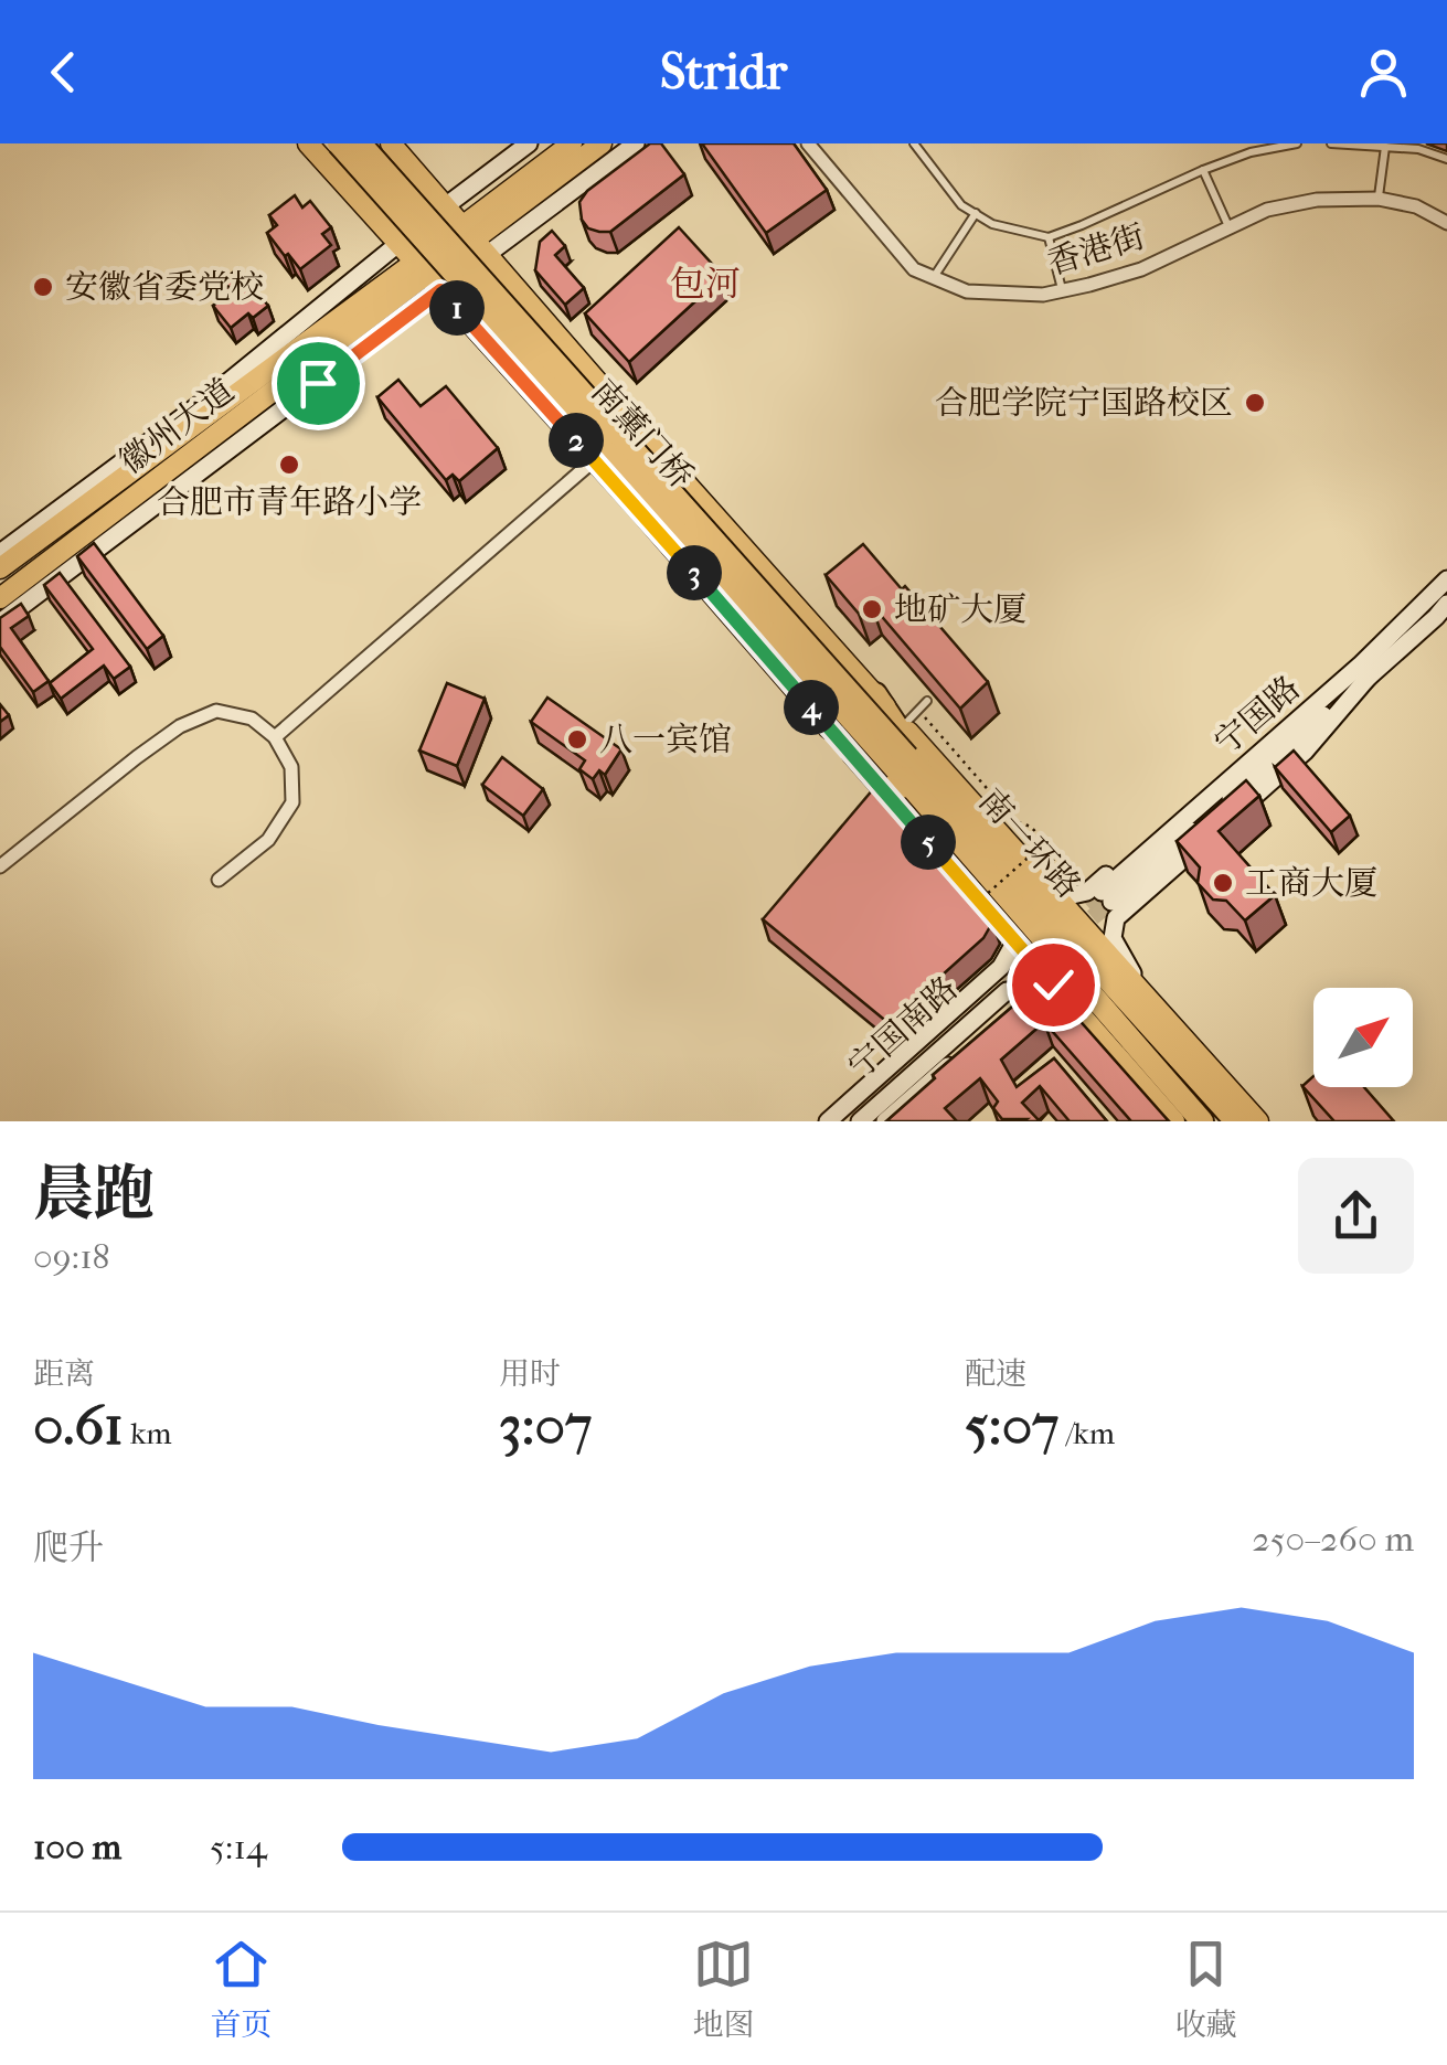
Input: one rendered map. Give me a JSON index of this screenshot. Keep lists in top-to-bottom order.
{
  "streets": {
    "highway": ["南薰门桥", "南一环路"],
    "main road": ["徽州大道", "宁国路", "宁国南路"],
    "street": ["香港街"]
  },
  "crossings": [
    ["南薰门桥", "南一环路"]
  ],
  "districts": ["包河"],
  "places": [
    "安徽省委党校",
    "合肥学院宁国路校区",
    "合肥市青年路小学",
    "地矿大厦",
    "八一宾馆",
    "工商大厦"
  ],
  "north": "top right",
  "page": {
    "header": "Stridr",
    "pins": [
      "1",
      "2",
      "3",
      "4",
      "5"
    ],
    "heading": ["晨跑", "09:18"],
    "stats": [
      ["距离", "0.61 km"],
      ["用时", "3:07"],
      ["配速", "5:07 /km"]
    ],
    "chart": ["爬升", "250–260 m"],
    "list": [
      {
        "name": "100 m",
        "note": "5:14"
      }
    ],
    "tabs": ["首页", "地图", "收藏"]
  }
}
